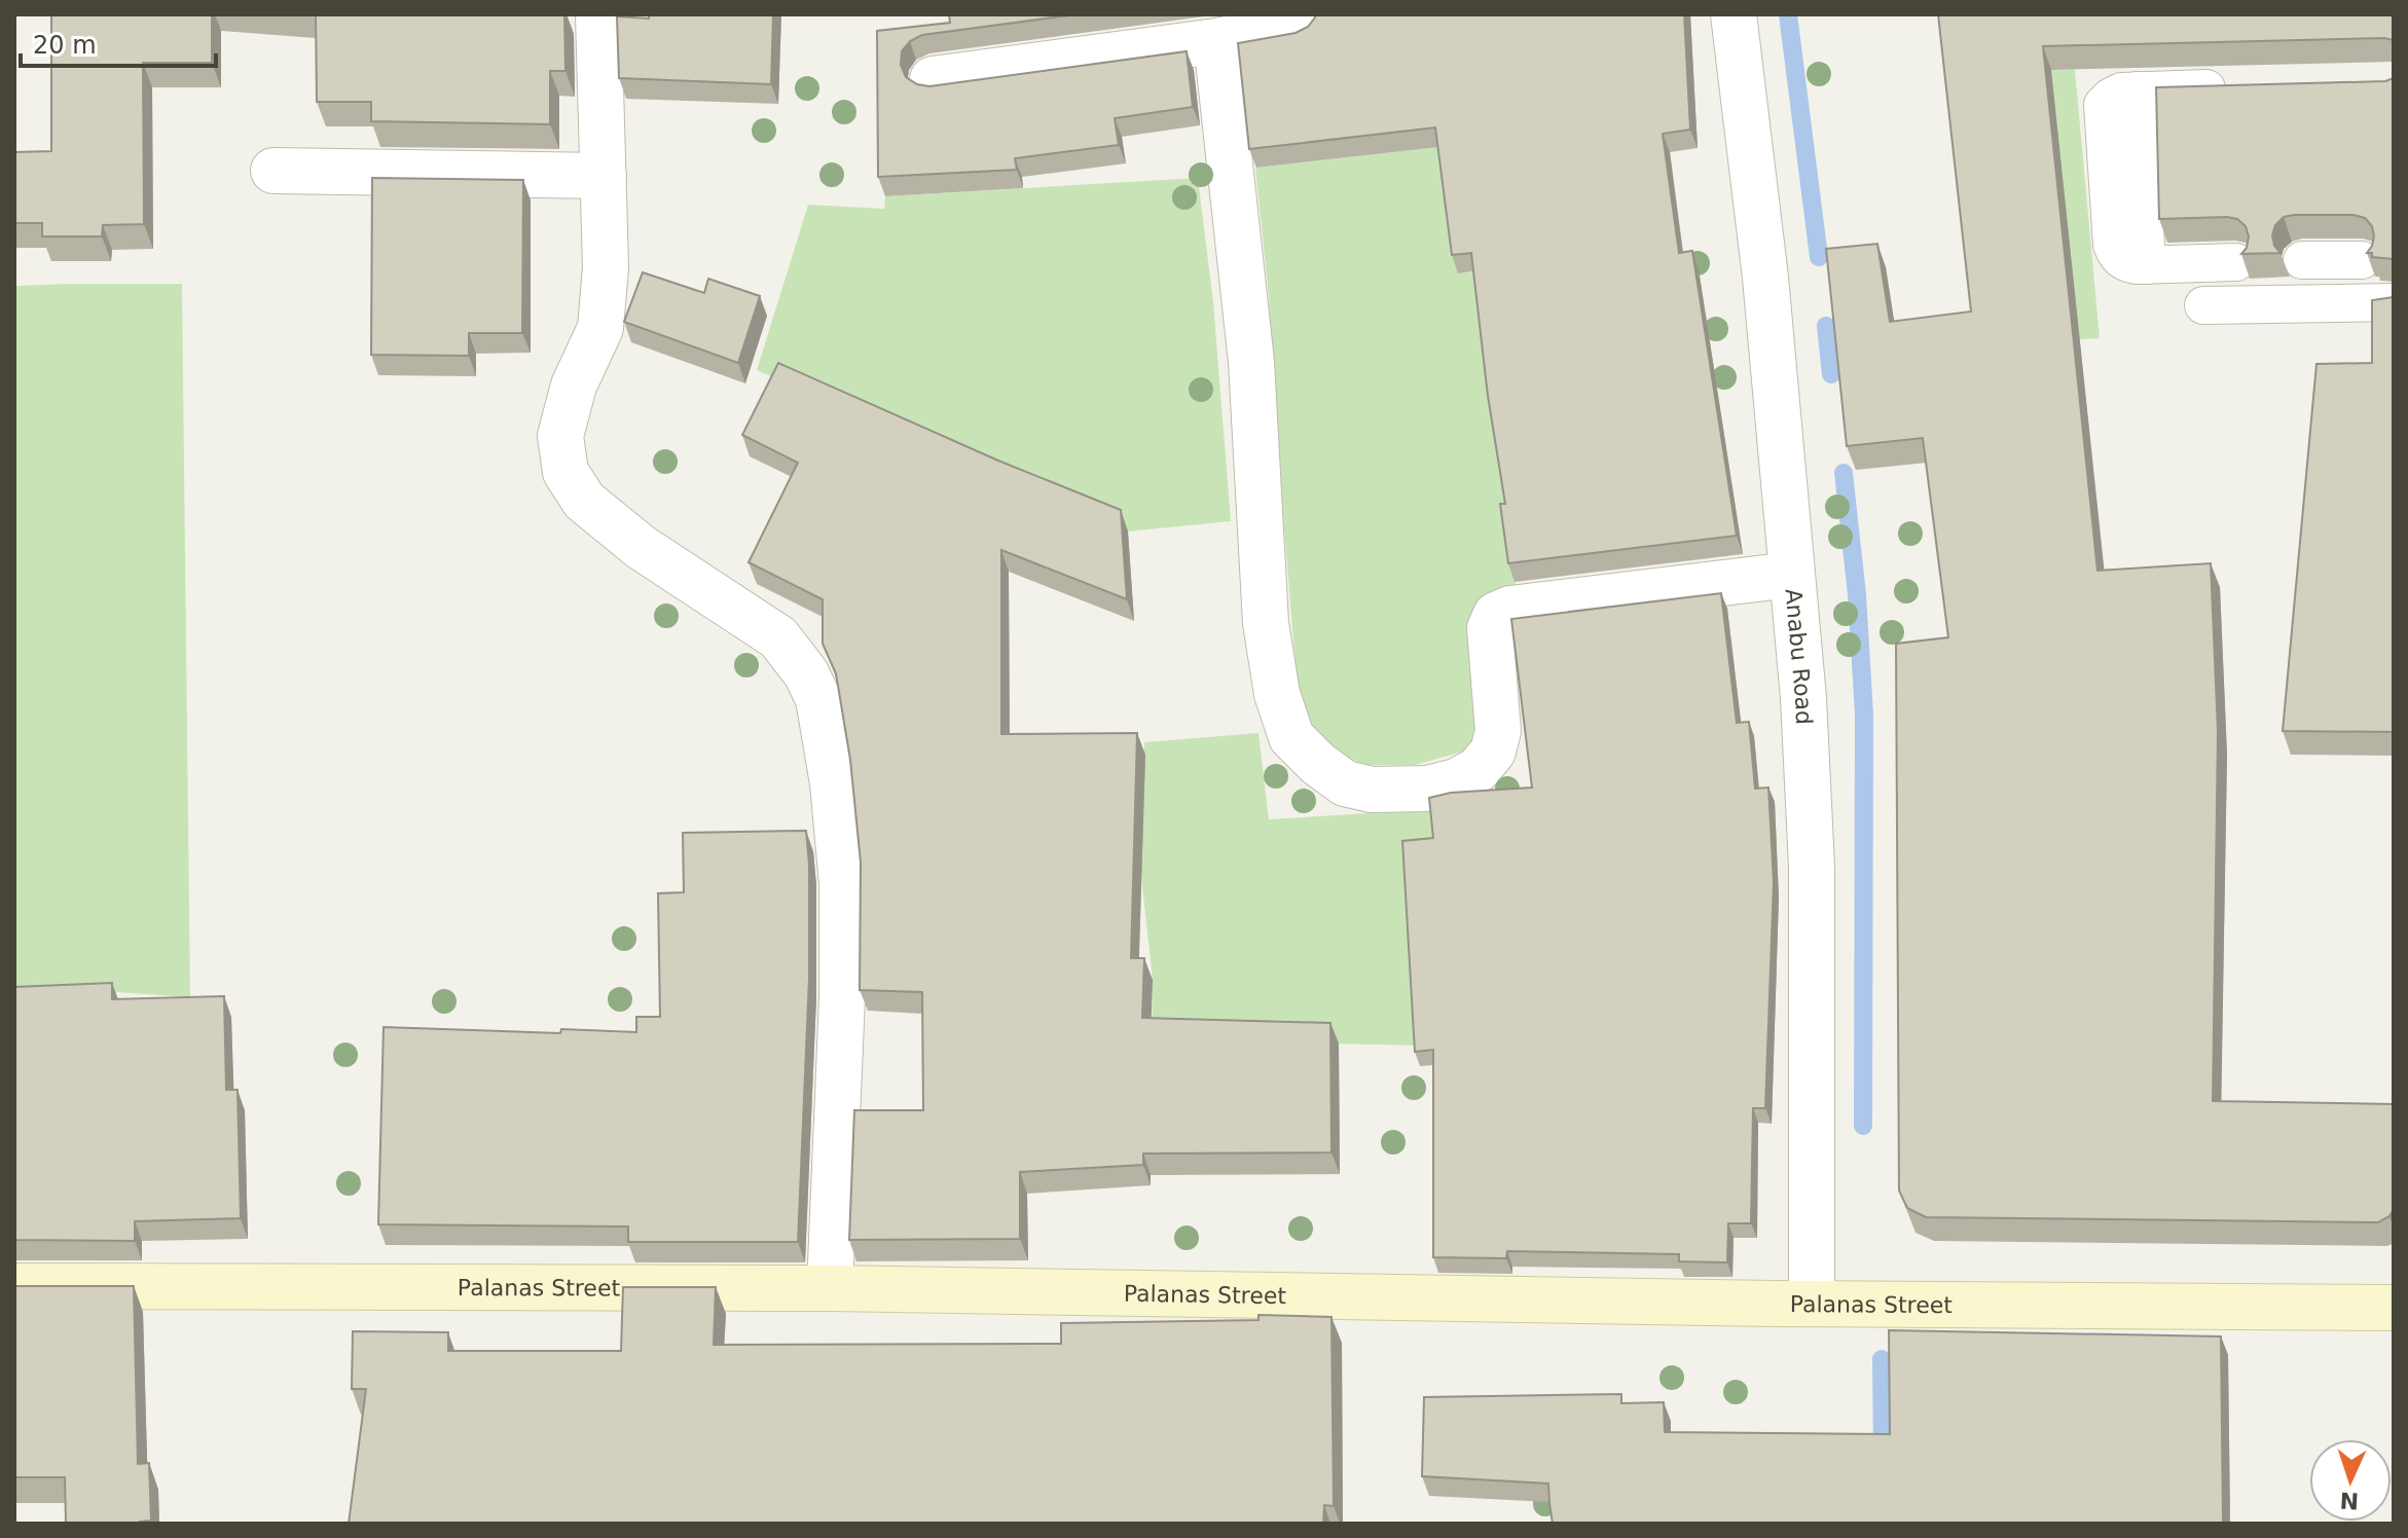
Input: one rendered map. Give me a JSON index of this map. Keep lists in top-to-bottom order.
{
  "streets": {
    "main road": ["Palanas Street"],
    "street": ["Anabu Road"]
  },
  "crossings": [
    ["Anabu Road", "Palanas Street"]
  ],
  "scale_bar": "20 m",
  "north": "bottom"
}
